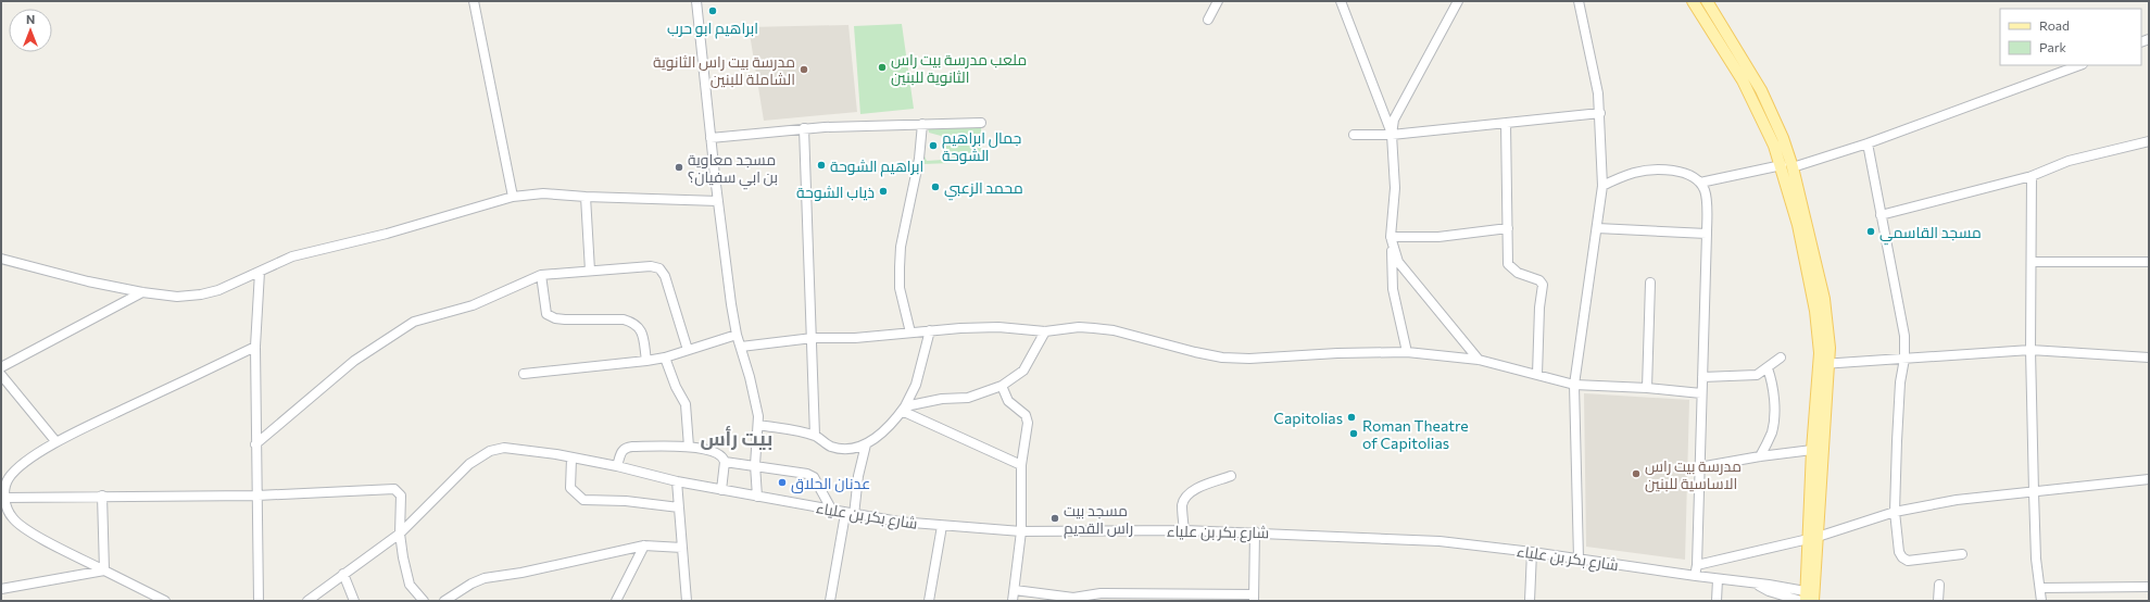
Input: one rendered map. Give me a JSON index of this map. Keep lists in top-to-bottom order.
{
  "streets": {
    "street": ["شارع بكر بن علياء"]
  },
  "districts": ["بيت رأس"],
  "places": [
    "ابراهيم ابو حرب",
    "ملعب مدرسة بيت راس الثانوية للبنين",
    "مدرسة بيت راس الثانوية الشاملة للبنين",
    "جمال ابراهيم الشوحة",
    "ابراهيم الشوحة",
    "مسجد معاوية بن ابي سفيان؟",
    "محمد الزعبي",
    "ذياب الشوحة",
    "مسجد القاسمي",
    "Capitolias",
    "Roman Theatre of Capitolias",
    "مدرسة بيت راس الاساسية للبنين",
    "عدنان الحلاق",
    "مسجد بيت راس القديم"
  ],
  "legend": ["Road", "Park"],
  "north": "top"
}
